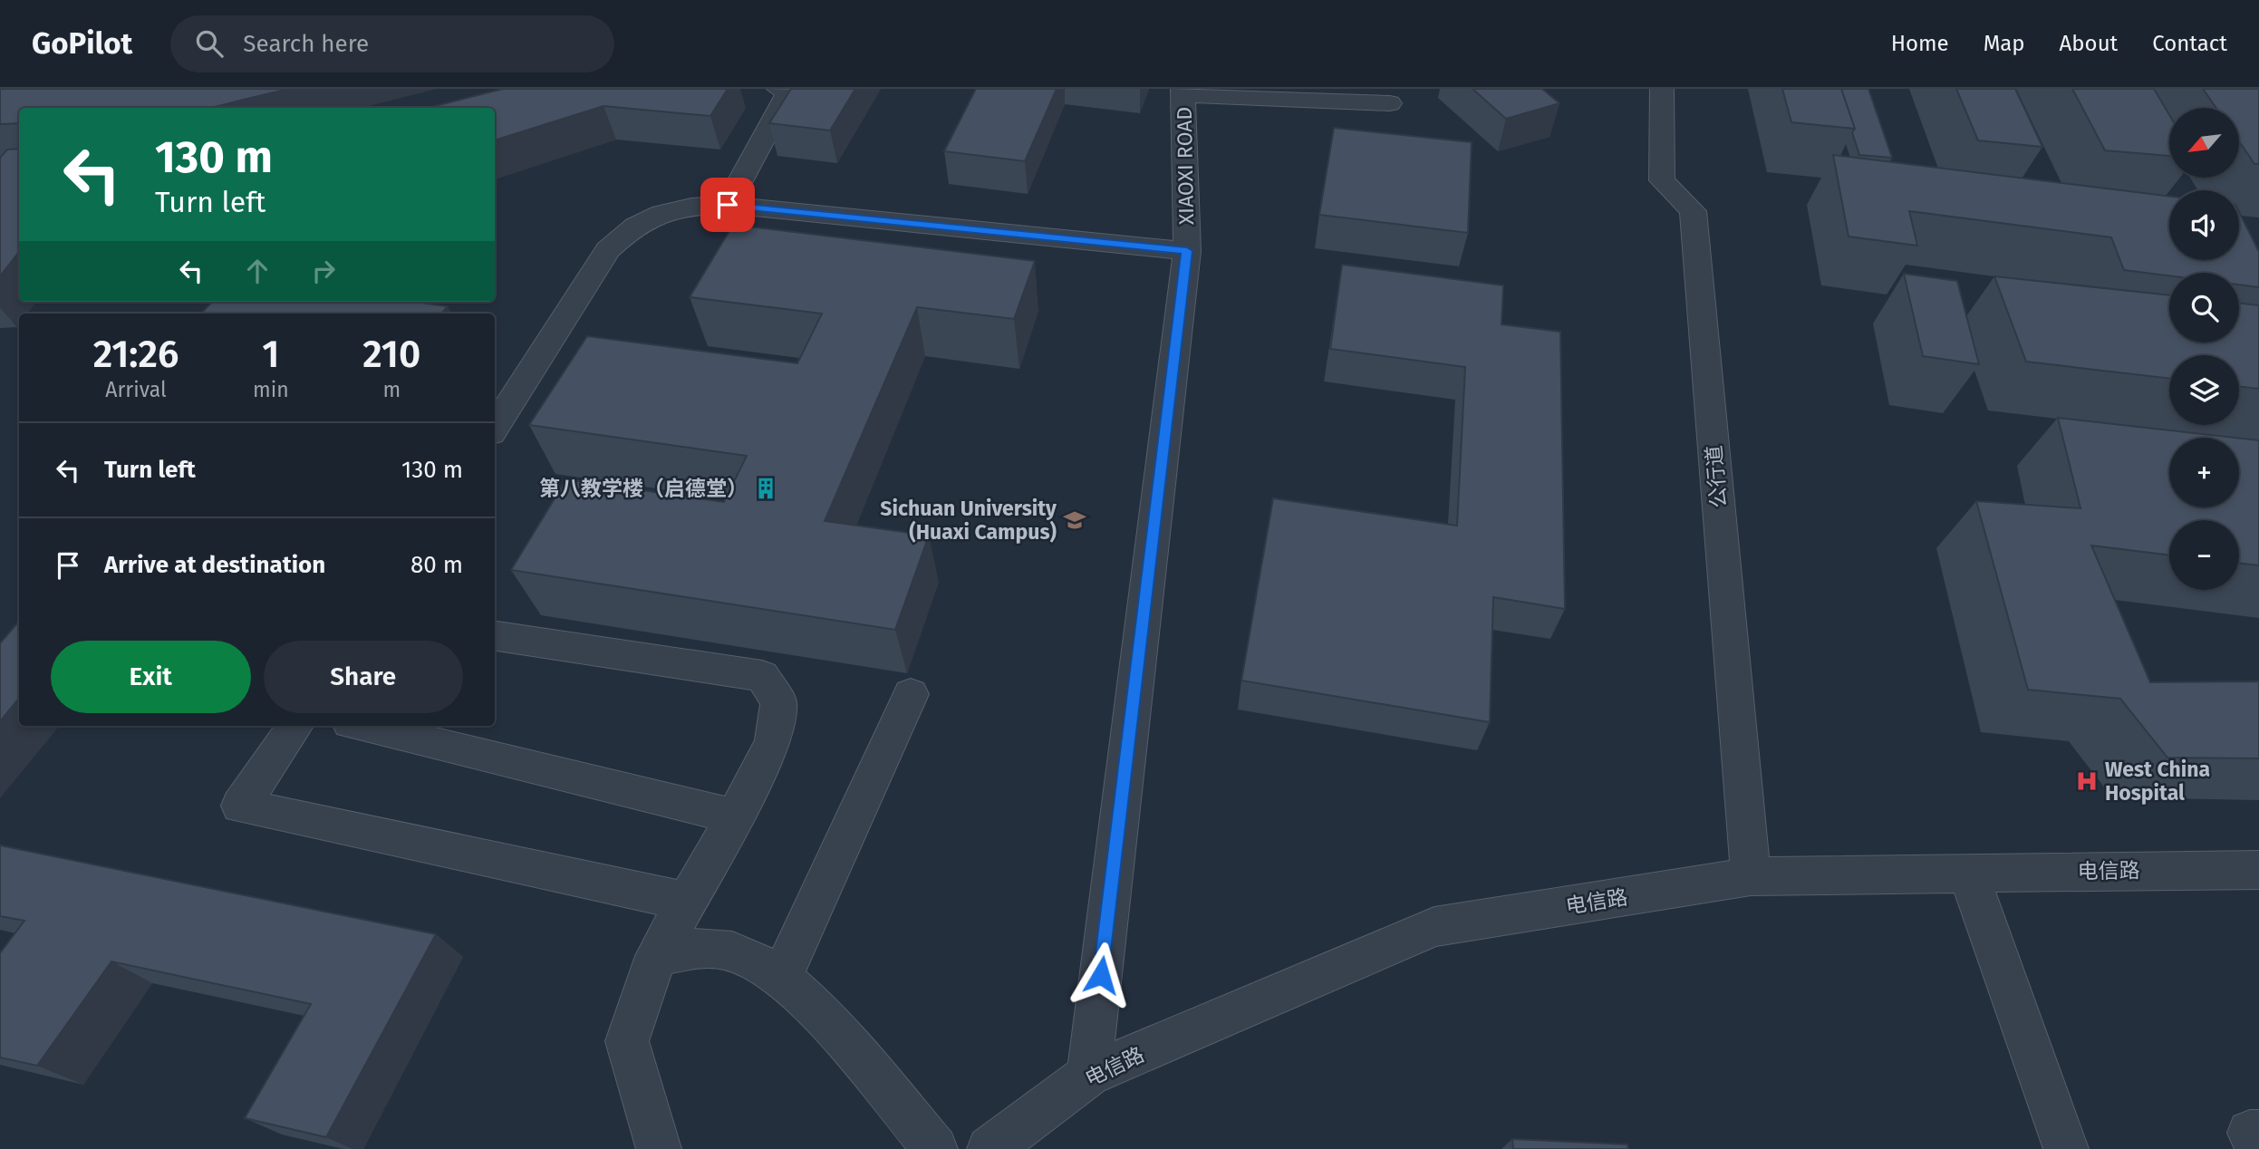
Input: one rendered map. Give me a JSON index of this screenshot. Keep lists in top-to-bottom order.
{
  "streets": {
    "street": ["XIAOXI ROAD", "公行道", "电信路"]
  },
  "crossings": [
    ["XIAOXI ROAD", "电信路"],
    ["公行道", "电信路"]
  ],
  "places": {
    "building": ["第八教学楼（启德堂）"],
    "school or university": ["Sichuan University (Huaxi Campus)"],
    "hospital": ["West China Hospital"]
  },
  "north": "bottom left",
  "page": {
    "header": "GoPilot",
    "search": "Search here",
    "nav": [
      "Home",
      "Map",
      "About",
      "Contact"
    ],
    "map_buttons": ["+", "−"],
    "turn": ["130 m", "Turn left"],
    "eta": [
      "21:26",
      "Arrival",
      "1",
      "min",
      "210",
      "m"
    ],
    "list": [
      {
        "name": "Turn left",
        "value": "130 m"
      },
      {
        "name": "Arrive at destination",
        "value": "80 m"
      }
    ],
    "buttons": ["Exit", "Share"]
  }
}
